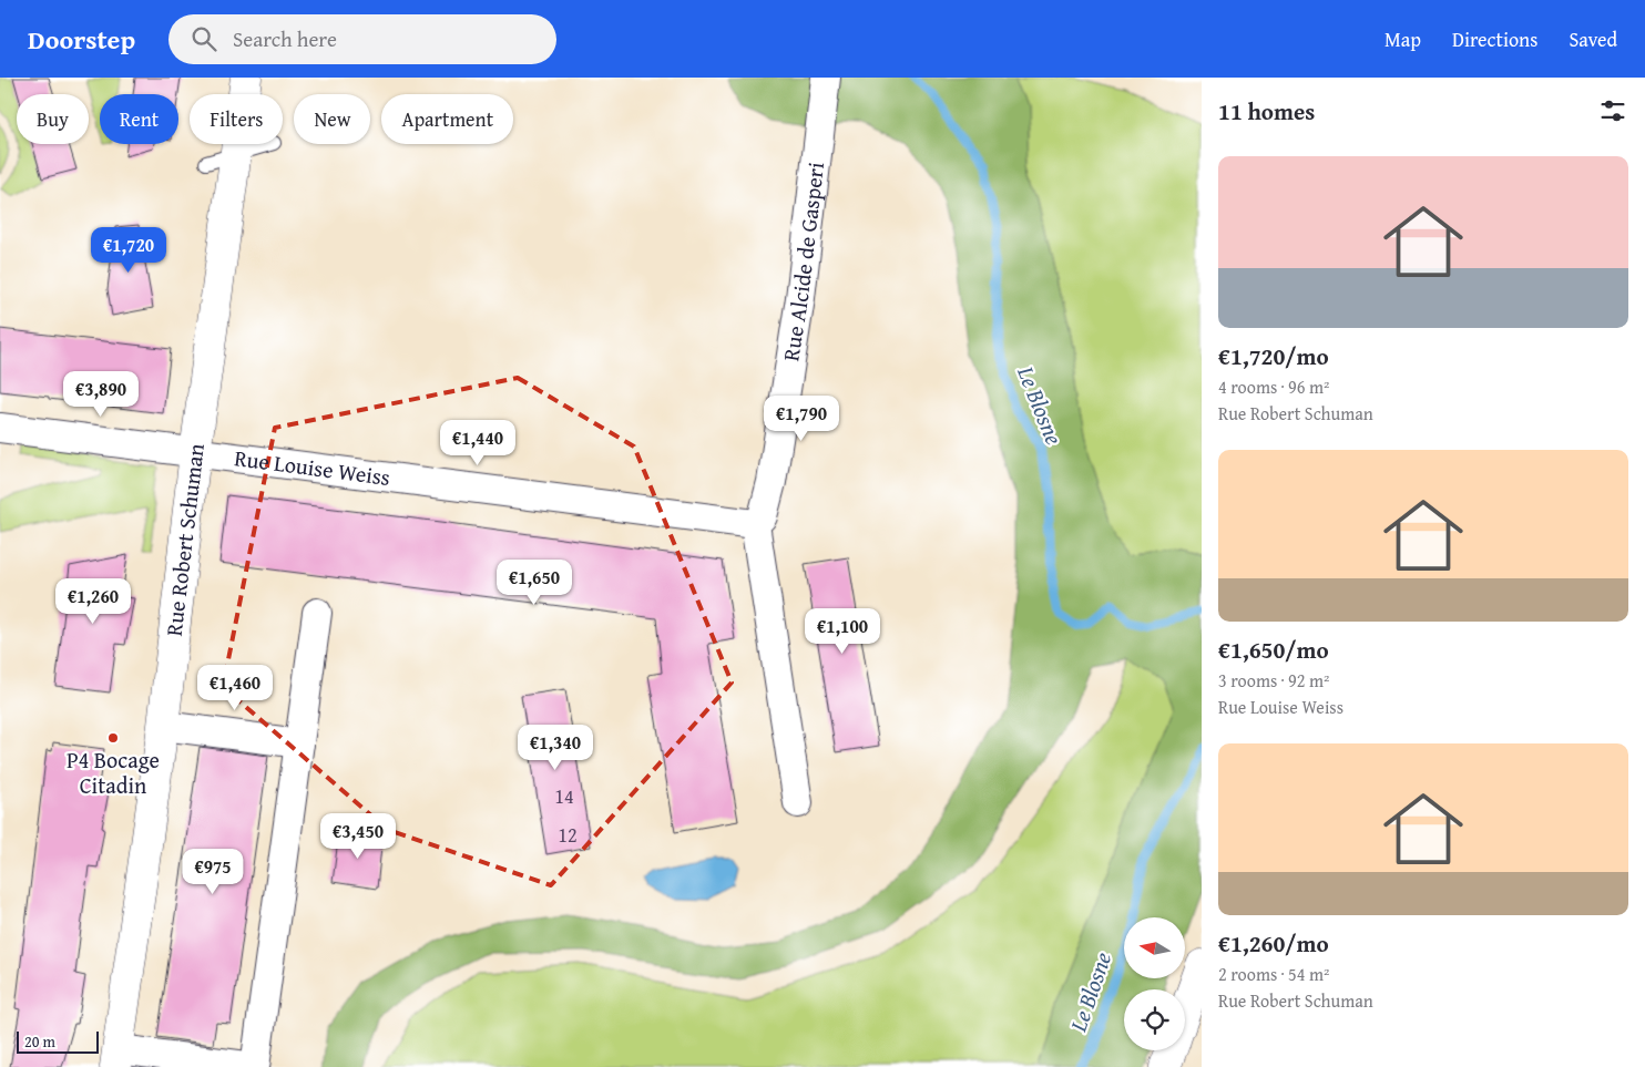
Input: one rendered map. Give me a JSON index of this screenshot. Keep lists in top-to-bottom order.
{
  "streets": {
    "street": ["Rue Alcide de Gasperi", "Rue Louise Weiss", "Rue Robert Schuman"]
  },
  "crossings": [
    ["Rue Alcide de Gasperi", "Rue Louise Weiss"],
    ["Rue Louise Weiss", "Rue Robert Schuman"]
  ],
  "water": ["Le Blosne"],
  "places": ["P4 Bocage Citadin"],
  "house_numbers": ["14", "12"],
  "scale_bar": "20 m",
  "north": "left",
  "page": {
    "header": "Doorstep",
    "search": "Search here",
    "nav": ["Map", "Directions", "Saved"],
    "heading": "11 homes",
    "chip": [
      "Buy",
      "Rent",
      "Filters",
      "New",
      "Apartment"
    ],
    "list": [
      {
        "name": "€1,720/mo",
        "note": "4 rooms · 96 m² · Rue Robert Schuman"
      },
      {
        "name": "€1,650/mo",
        "note": "3 rooms · 92 m² · Rue Louise Weiss"
      },
      {
        "name": "€1,260/mo",
        "note": "2 rooms · 54 m² · Rue Robert Schuman"
      }
    ],
    "price": [
      "€1,720",
      "€3,890",
      "€1,790",
      "€1,440",
      "€1,650",
      "€1,260",
      "€1,100",
      "€1,460",
      "€1,340",
      "€3,450",
      "€975"
    ],
    "scale": "20 m"
  }
}
